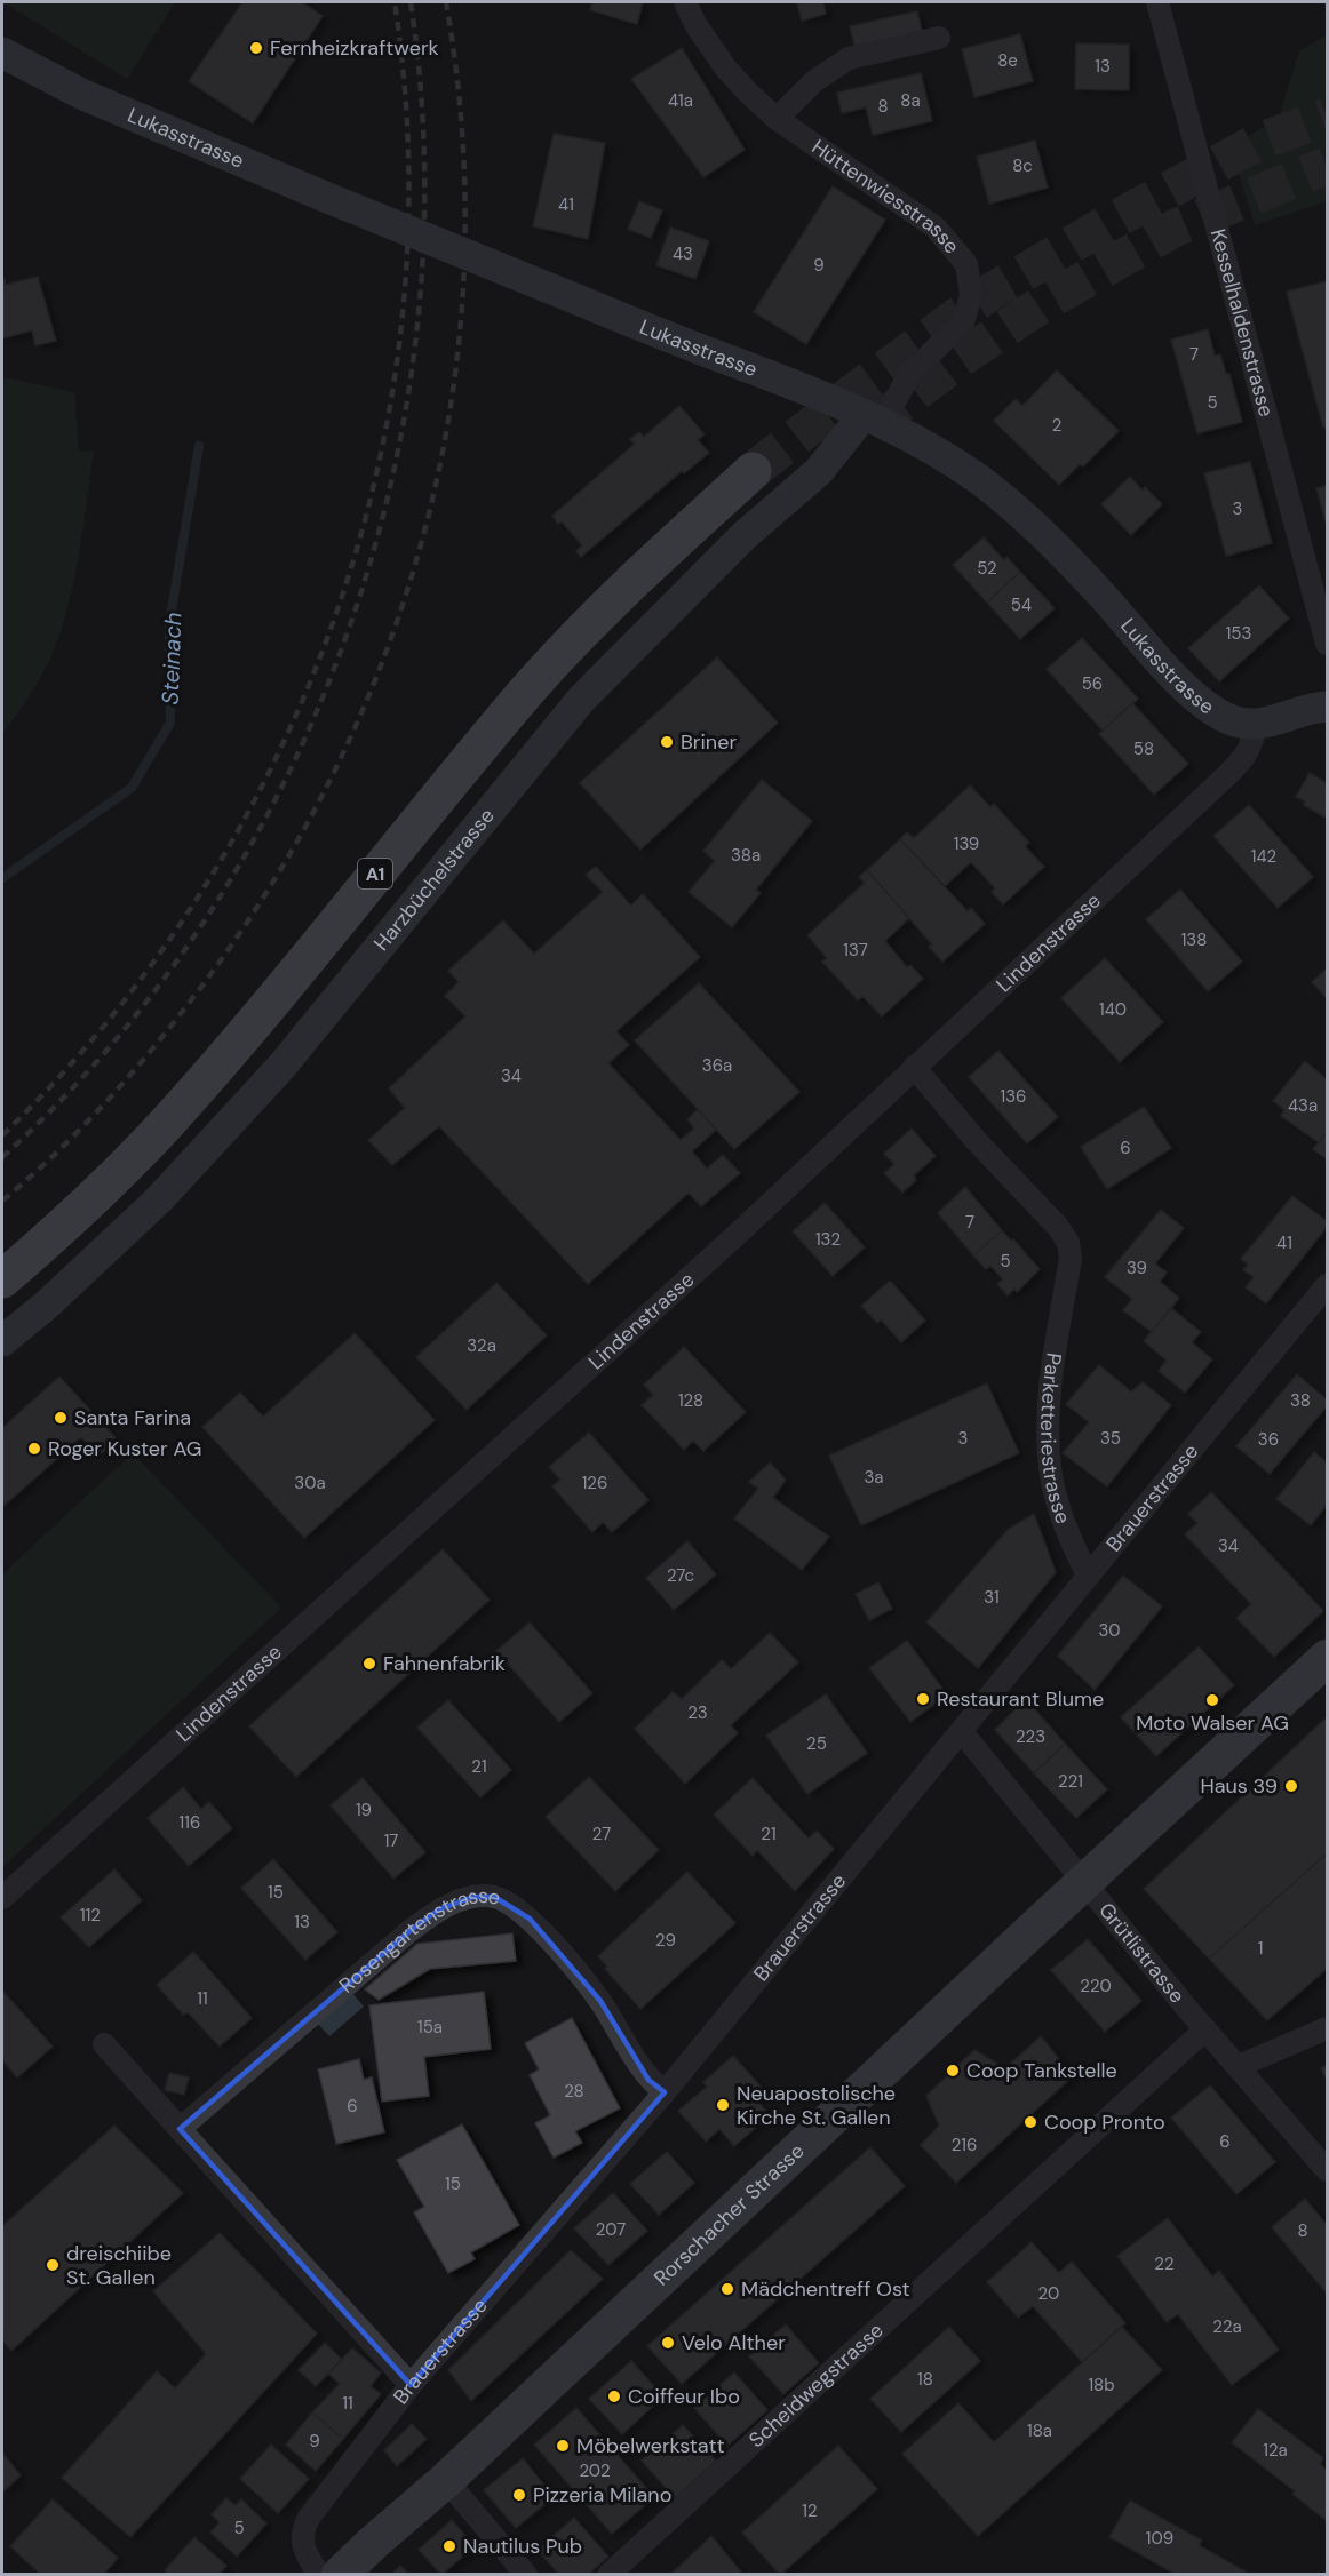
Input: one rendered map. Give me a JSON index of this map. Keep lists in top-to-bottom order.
{
  "streets": {
    "highway": ["A1"],
    "main road": ["Lukasstrasse", "Harzbüchelstrasse", "Rorschacher Strasse"],
    "street": [
      "Hüttenwiesstrasse",
      "Kesselhaldenstrasse",
      "Lindenstrasse",
      "Parketteriestrasse",
      "Brauerstrasse",
      "Rosengartenstrasse",
      "Grütlistrasse",
      "Scheidwegstrasse"
    ]
  },
  "crossings": [
    ["Lukasstrasse", "Hüttenwiesstrasse"],
    ["Lukasstrasse", "Harzbüchelstrasse"],
    ["Lukasstrasse", "Lindenstrasse"],
    ["Hüttenwiesstrasse", "Harzbüchelstrasse"],
    ["Lindenstrasse", "Parketteriestrasse"],
    ["Parketteriestrasse", "Brauerstrasse"],
    ["Brauerstrasse", "Rosengartenstrasse"],
    ["Brauerstrasse", "Grütlistrasse"],
    ["Grütlistrasse", "Rorschacher Strasse"],
    ["Grütlistrasse", "Scheidwegstrasse"]
  ],
  "water": ["Steinach"],
  "places": [
    "Fernheizkraftwerk",
    "Briner",
    "Santa Farina",
    "Roger Kuster AG",
    "Fahnenfabrik",
    "Restaurant Blume",
    "Moto Walser AG",
    "Haus 39",
    "Coop Tankstelle",
    "Neuapostolische Kirche St. Gallen",
    "Coop Pronto",
    "dreischiibe St. Gallen",
    "Mädchentreff Ost",
    "Velo Alther",
    "Coiffeur Ibo",
    "Möbelwerkstatt",
    "Pizzeria Milano",
    "Nautilus Pub"
  ],
  "house_numbers": [
    "8e",
    "13",
    "41a",
    "8a",
    "8",
    "8c",
    "41",
    "43",
    "9",
    "7",
    "5",
    "2",
    "3",
    "52",
    "54",
    "153",
    "56",
    "58",
    "139",
    "38a",
    "142",
    "138",
    "137",
    "140",
    "36a",
    "34",
    "136",
    "43a",
    "6",
    "7",
    "132",
    "41",
    "5",
    "39",
    "32a",
    "128",
    "38",
    "3",
    "35",
    "36",
    "3a",
    "30a",
    "126",
    "34",
    "27c",
    "31",
    "30",
    "23",
    "223",
    "25",
    "21",
    "221",
    "19",
    "116",
    "27",
    "21",
    "17",
    "15",
    "112",
    "13",
    "29",
    "1",
    "220",
    "11",
    "15a",
    "28",
    "6",
    "6",
    "216",
    "15",
    "207",
    "8",
    "22",
    "20",
    "22a",
    "18",
    "18b",
    "11",
    "18a",
    "9",
    "12a",
    "202",
    "12",
    "5",
    "109"
  ]
}
